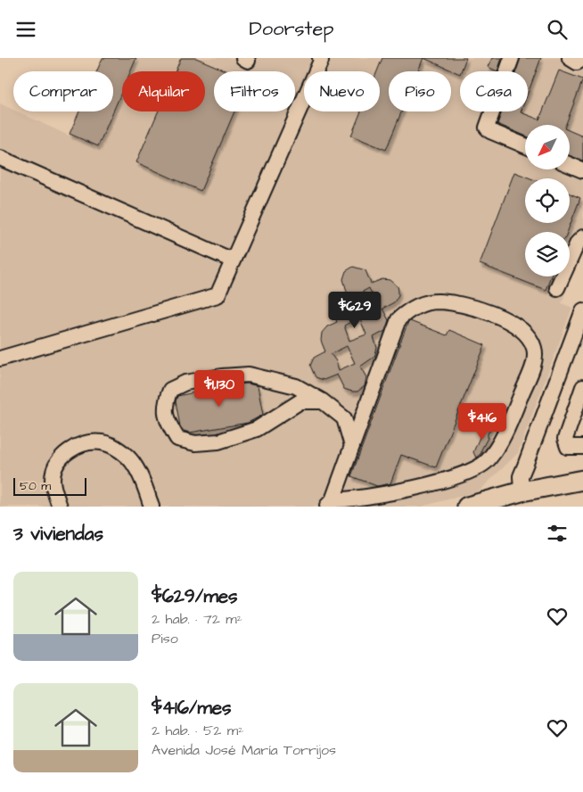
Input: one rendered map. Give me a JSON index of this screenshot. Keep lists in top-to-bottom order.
{
  "scale_bar": "50 m",
  "north": "bottom left",
  "page": {
    "header": "Doorstep",
    "chip": [
      "Comprar",
      "Alquilar",
      "Filtros",
      "Nuevo",
      "Piso",
      "Casa"
    ],
    "price": ["$629", "$1,130", "$416"],
    "scale": "50 m",
    "heading": "3 viviendas",
    "list": [
      {
        "name": "$629/mes",
        "note": "2 hab. · 72 m² · Piso"
      },
      {
        "name": "$416/mes",
        "note": "2 hab. · 52 m² · Avenida José María Torrijos"
      }
    ]
  }
}
